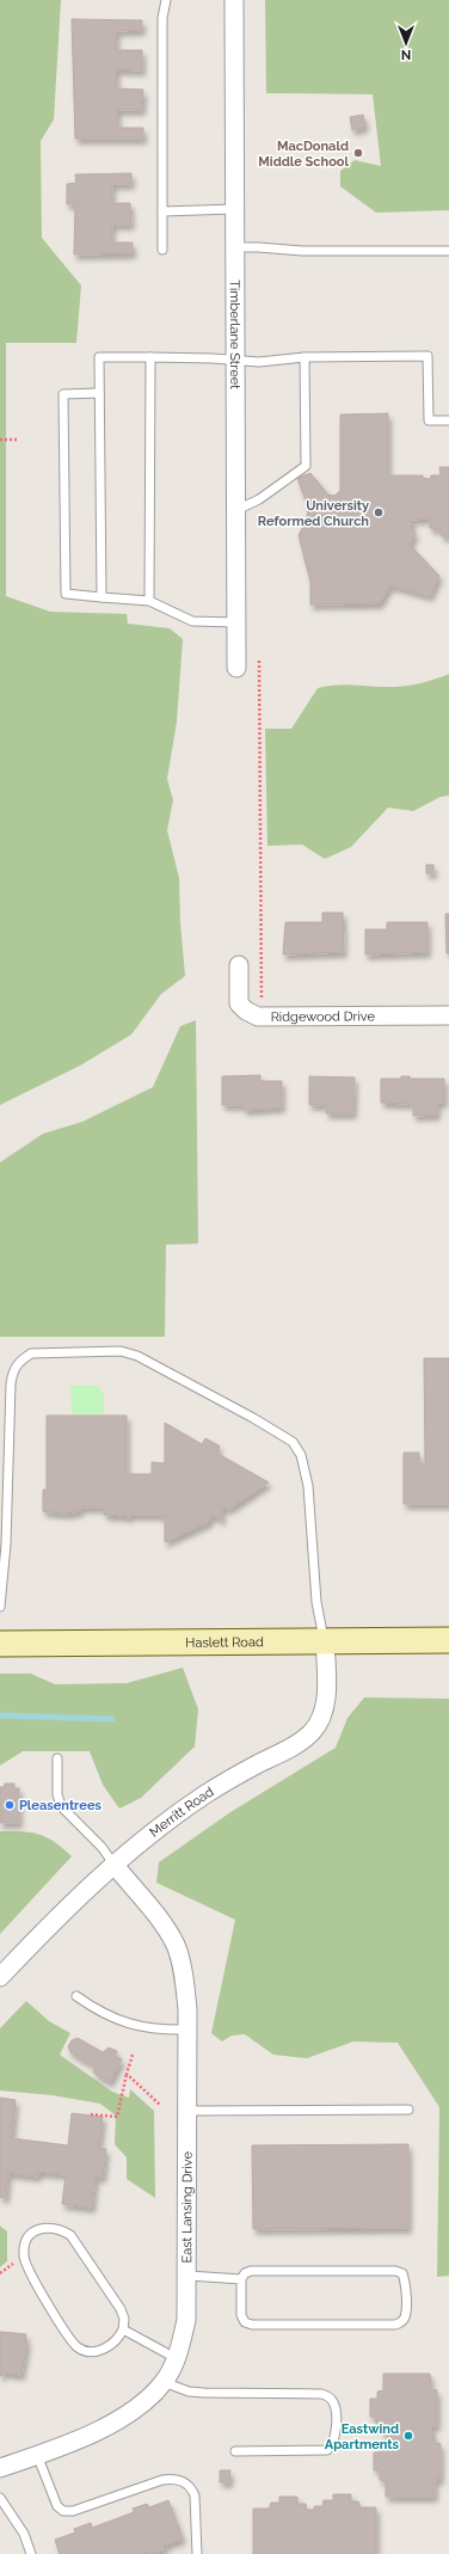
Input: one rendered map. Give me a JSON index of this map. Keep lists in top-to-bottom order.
{
  "streets": {
    "main road": ["Haslett Road"],
    "street": [
      "Timberlane Street",
      "Ridgewood Drive",
      "Merritt Road",
      "East Lansing Drive"
    ]
  },
  "crossings": [
    ["Haslett Road", "Merritt Road"],
    ["Merritt Road", "East Lansing Drive"]
  ],
  "places": [
    "MacDonald Middle School",
    "University Reformed Church",
    "Pleasentrees",
    "Eastwind Apartments"
  ],
  "north": "bottom"
}
